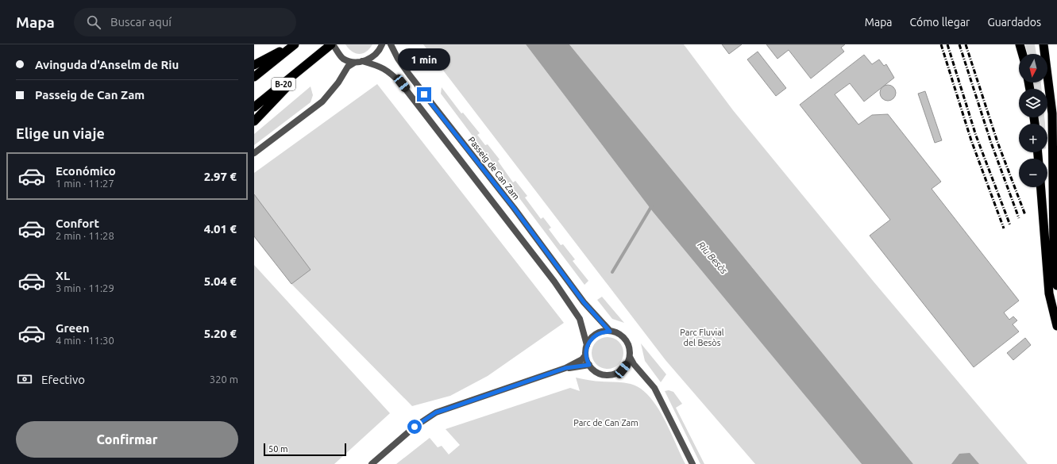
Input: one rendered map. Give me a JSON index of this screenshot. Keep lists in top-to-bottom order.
{
  "streets": {
    "highway": ["B-20"],
    "street": ["Passeig de Can Zam"]
  },
  "water": ["Riu Besòs"],
  "parks": ["Parc Fluvial del Besòs", "Parc de Can Zam"],
  "scale_bar": "50 m",
  "north": "bottom",
  "page": {
    "header": "Mapa",
    "search": "Buscar aquí",
    "nav": ["Mapa", "Cómo llegar", "Guardados"],
    "banner": ["Avinguda d'Anselm de Riu", "Passeig de Can Zam"],
    "bubble": "1 min",
    "map_buttons": ["+", "−"],
    "heading": "Elige un viaje",
    "list": [
      {
        "name": "Económico",
        "note": "1 min · 11:27",
        "value": "2.97 €"
      },
      {
        "name": "Confort",
        "note": "2 min · 11:28",
        "value": "4.01 €"
      },
      {
        "name": "XL",
        "note": "3 min · 11:29",
        "value": "5.04 €"
      },
      {
        "name": "Green",
        "note": "4 min · 11:30",
        "value": "5.20 €"
      }
    ],
    "pay": ["Efectivo", "320 m"],
    "buttons": "Confirmar",
    "scale": "50 m"
  }
}
